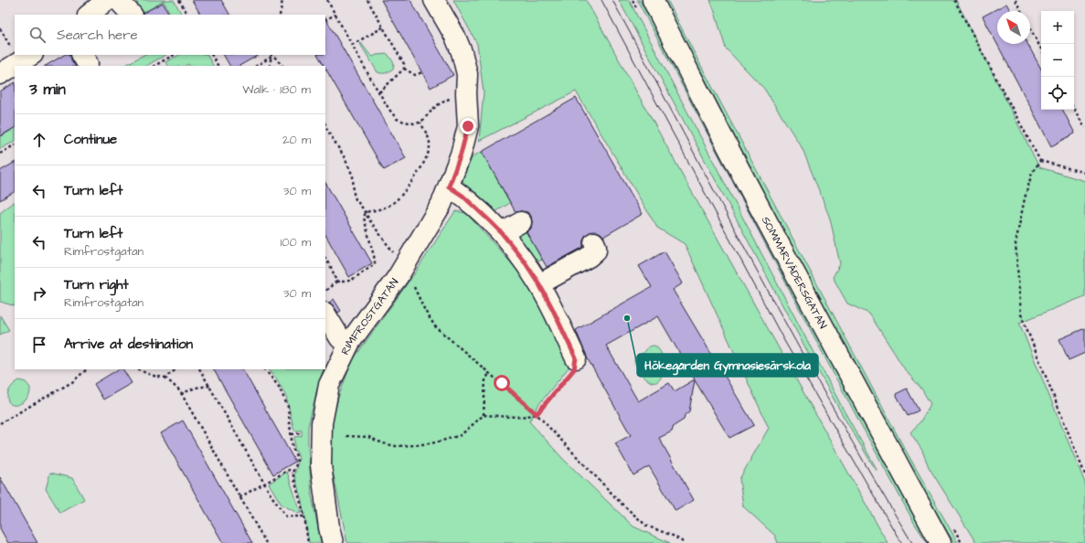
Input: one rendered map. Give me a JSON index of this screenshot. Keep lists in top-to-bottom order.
{
  "streets": {
    "street": ["SOMMARVÄDERSGATAN", "RIMFROSTGATAN"]
  },
  "places": ["Hökegården Gymnasiesärskola"],
  "north": "top left",
  "page": {
    "map_buttons": ["+", "−"],
    "search": "Search here",
    "heading": ["3 min", "Walk · 180 m"],
    "list": [
      ["Continue", "20 m"],
      ["Turn left", "30 m"],
      ["Turn left", "Rimfrostgatan", "100 m"],
      ["Turn right", "Rimfrostgatan", "30 m"],
      "Arrive at destination"
    ]
  }
}
